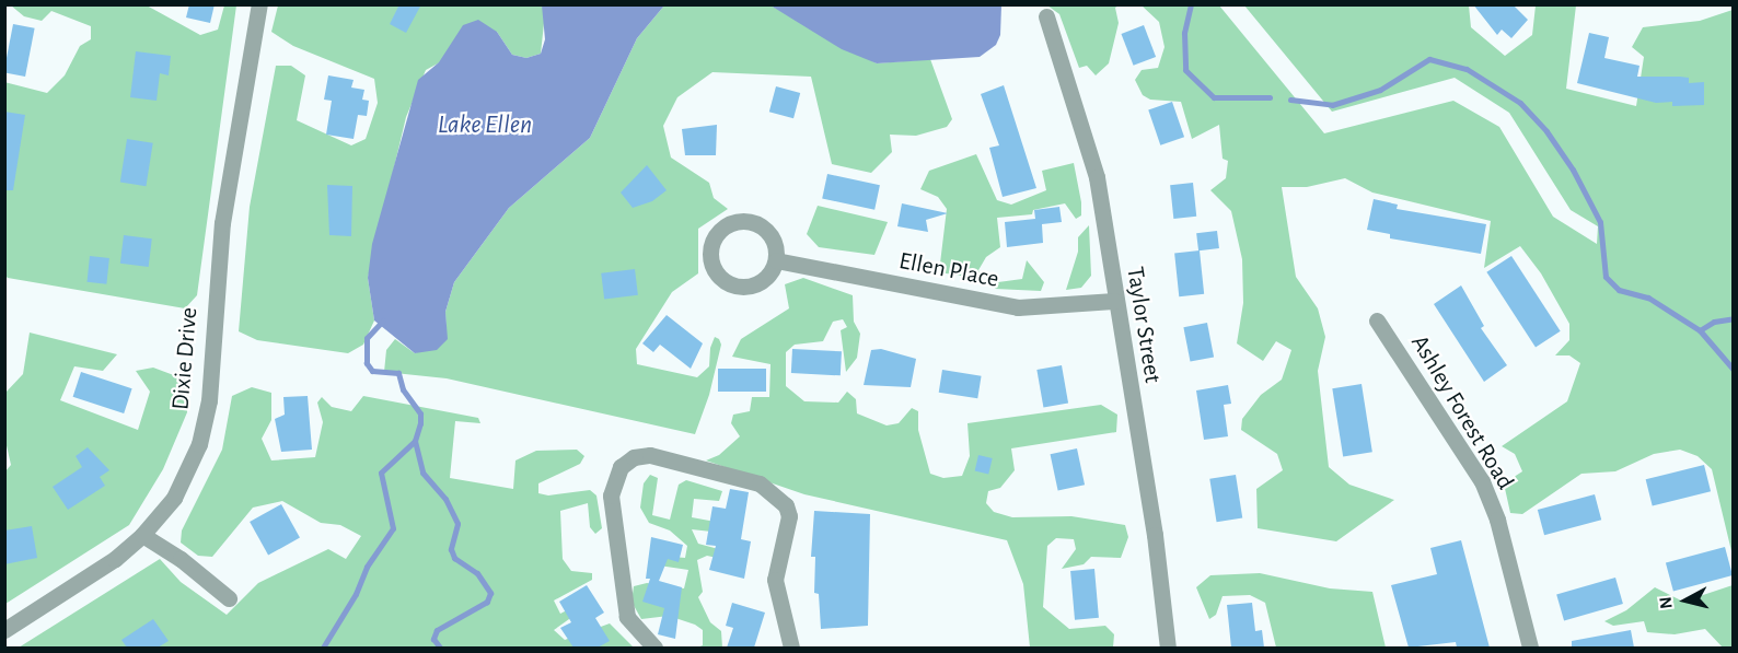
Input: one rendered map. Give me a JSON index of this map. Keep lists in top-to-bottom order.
{
  "streets": {
    "street": [
      "Ellen Place",
      "Taylor Street",
      "Dixie Drive",
      "Ashley Forest Road"
    ]
  },
  "crossings": [
    ["Ellen Place", "Taylor Street"]
  ],
  "water": ["Lake Ellen"],
  "north": "left"
}
